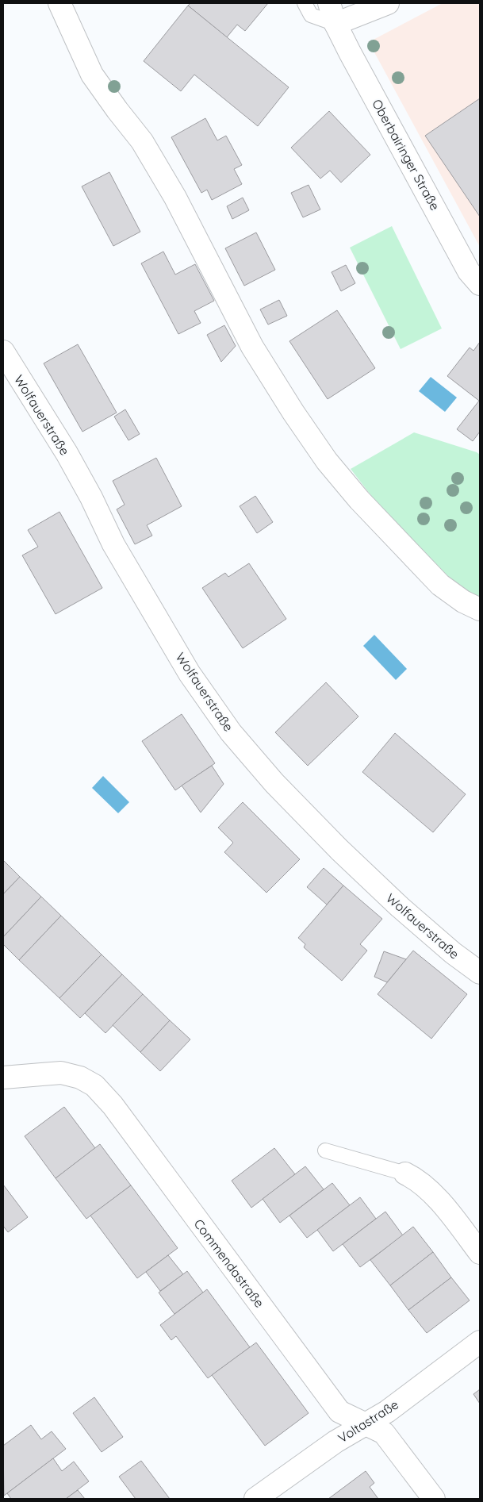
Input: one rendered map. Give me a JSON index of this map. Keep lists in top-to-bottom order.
{
  "streets": {
    "street": [
      "Oberbairinger Straße",
      "Wolfauerstraße",
      "Commendastraße",
      "Voltastraße"
    ]
  },
  "crossings": [
    ["Commendastraße", "Voltastraße"]
  ]
}
